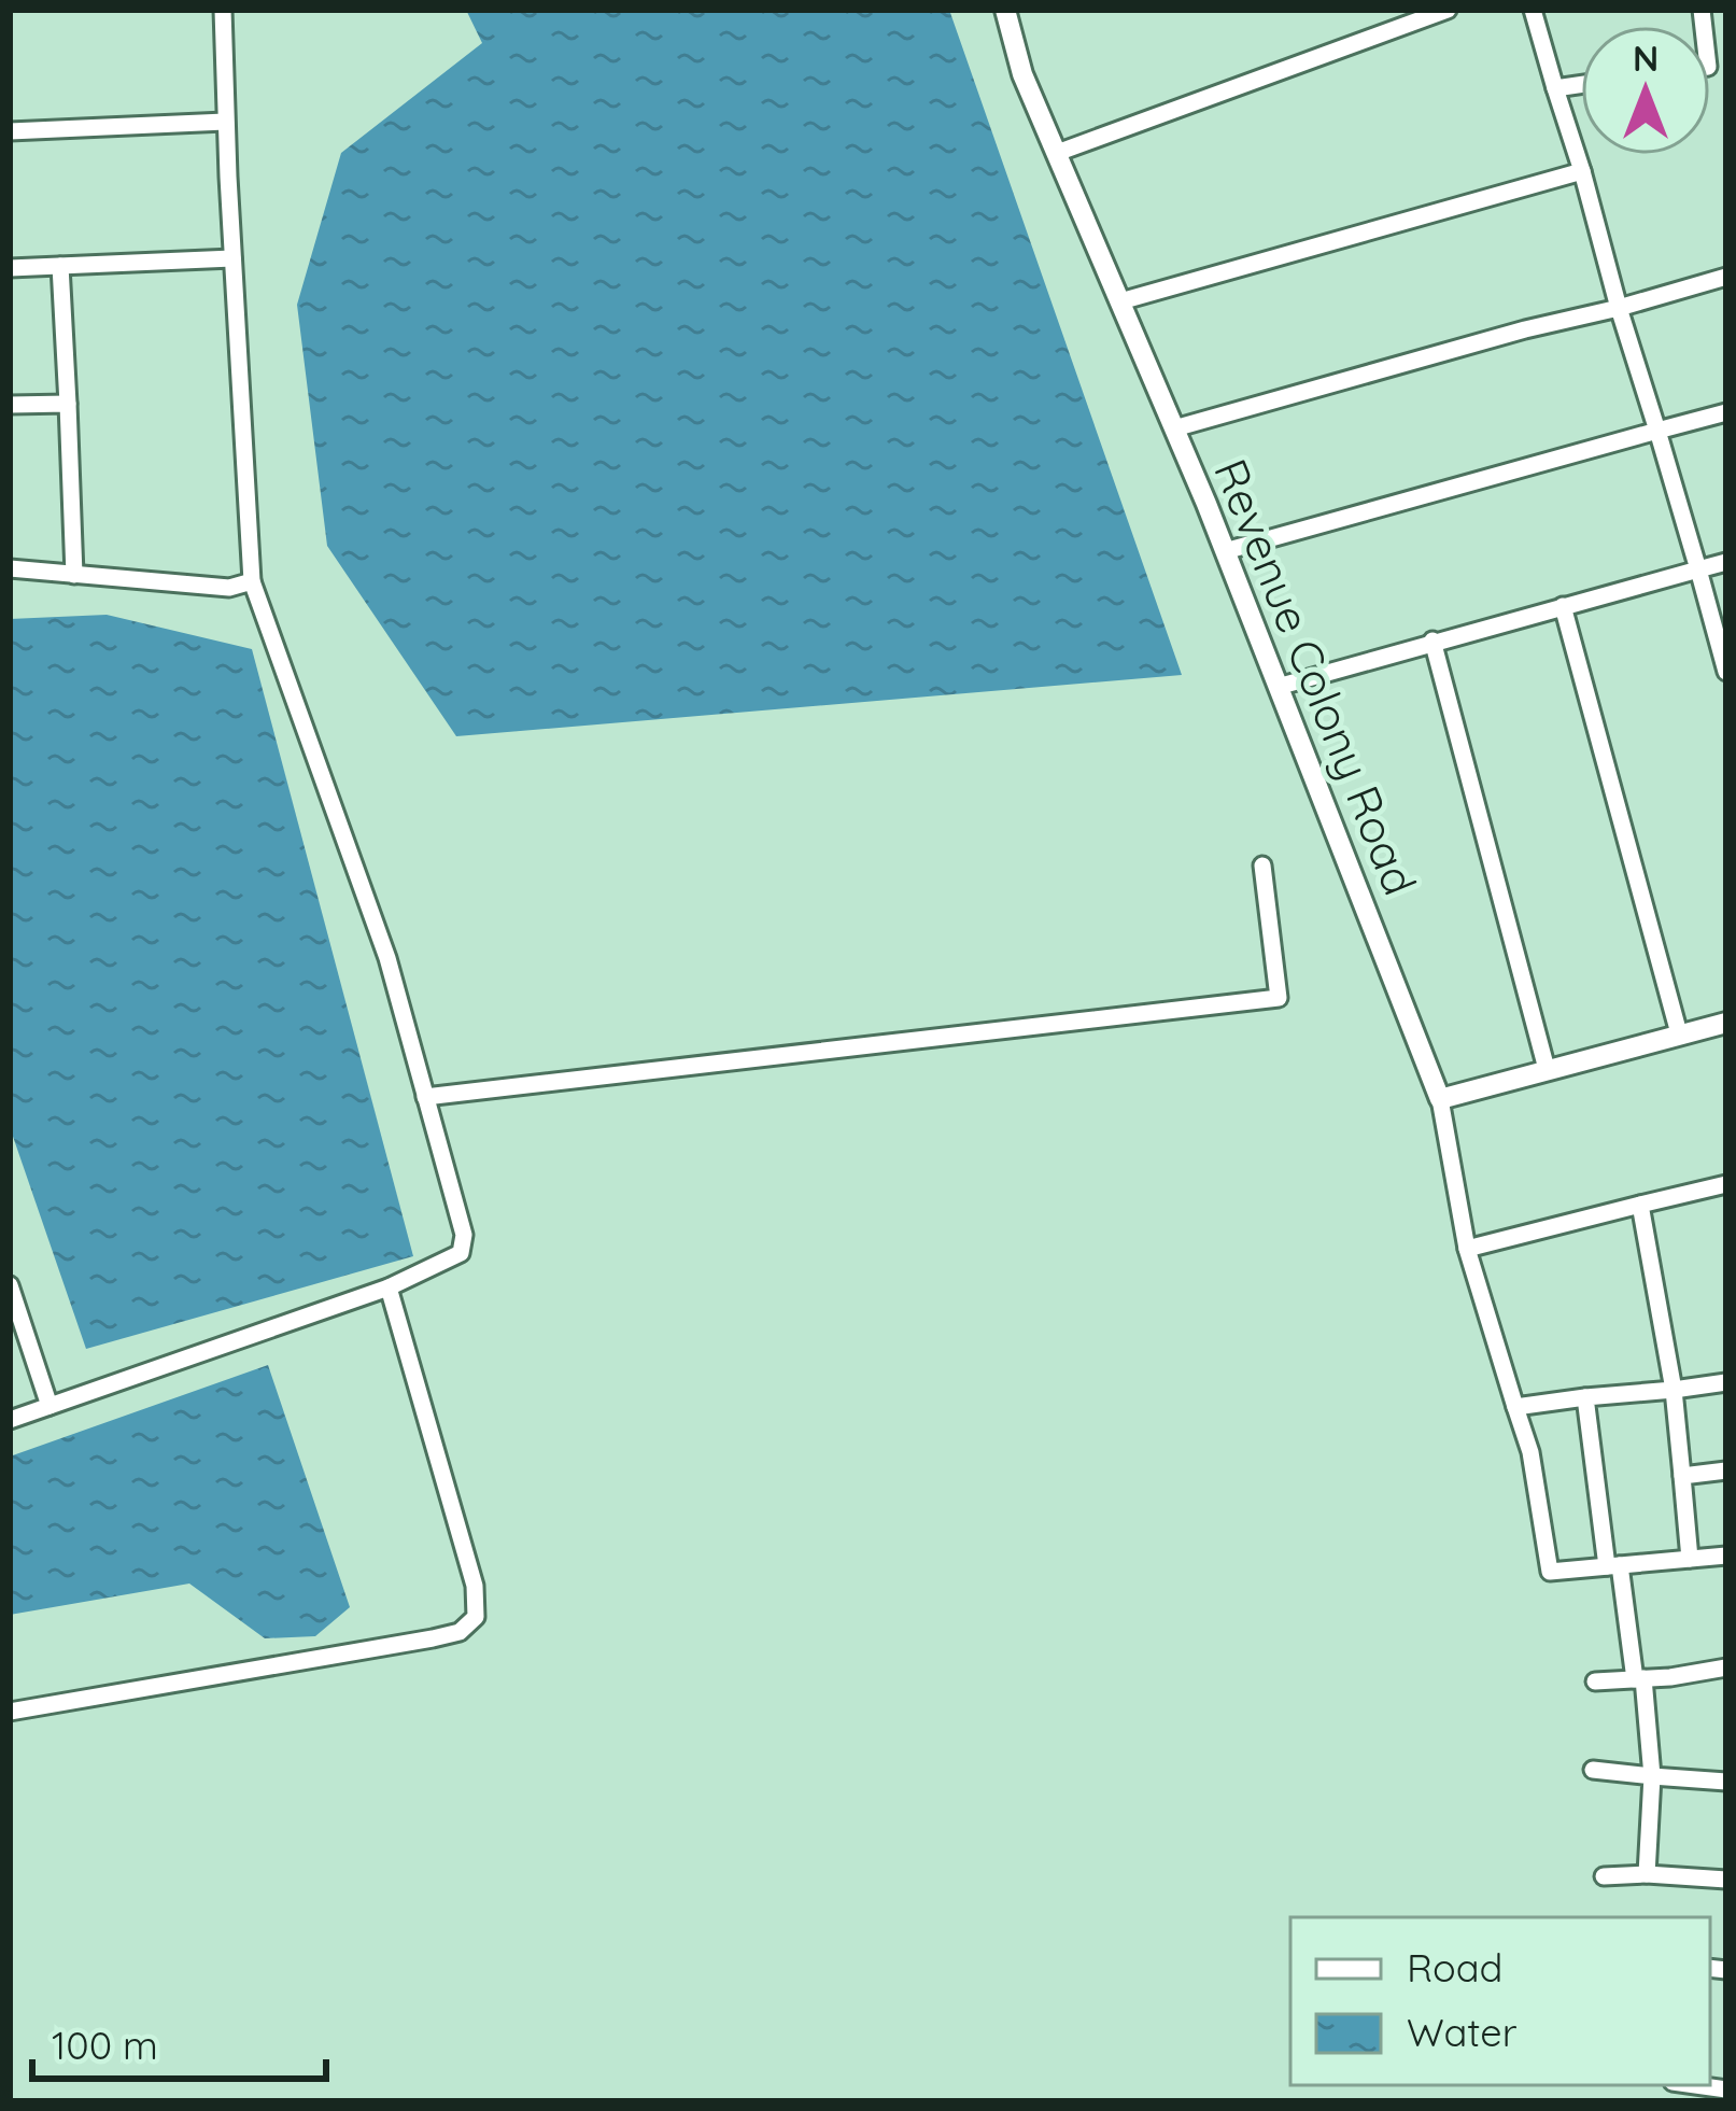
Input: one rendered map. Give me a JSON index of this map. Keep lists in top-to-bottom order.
{
  "streets": {
    "street": ["Revenue Colony Road"]
  },
  "legend": ["Road", "Water"],
  "scale_bar": "100 m",
  "north": "top"
}
